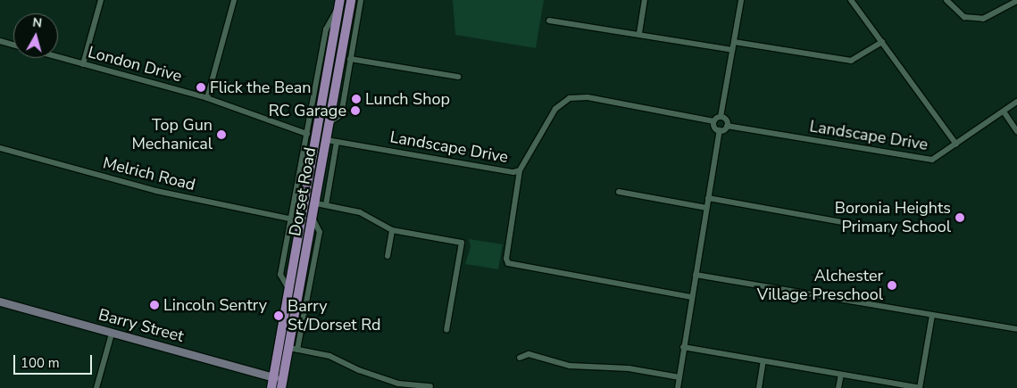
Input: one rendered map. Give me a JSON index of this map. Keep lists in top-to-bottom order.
{
  "streets": {
    "main road": ["Dorset Road", "Barry Street"],
    "street": ["London Drive", "Landscape Drive", "Melrich Road"]
  },
  "crossings": [
    ["Landscape Drive", "Dorset Road"],
    ["Dorset Road", "Barry Street"]
  ],
  "places": [
    "Flick the Bean",
    "Lunch Shop",
    "RC Garage",
    "Top Gun Mechanical",
    "Boronia Heights Primary School",
    "Alchester Village Preschool",
    "Lincoln Sentry",
    "Barry St/Dorset Rd"
  ],
  "scale_bar": "100 m",
  "north": "top"
}
